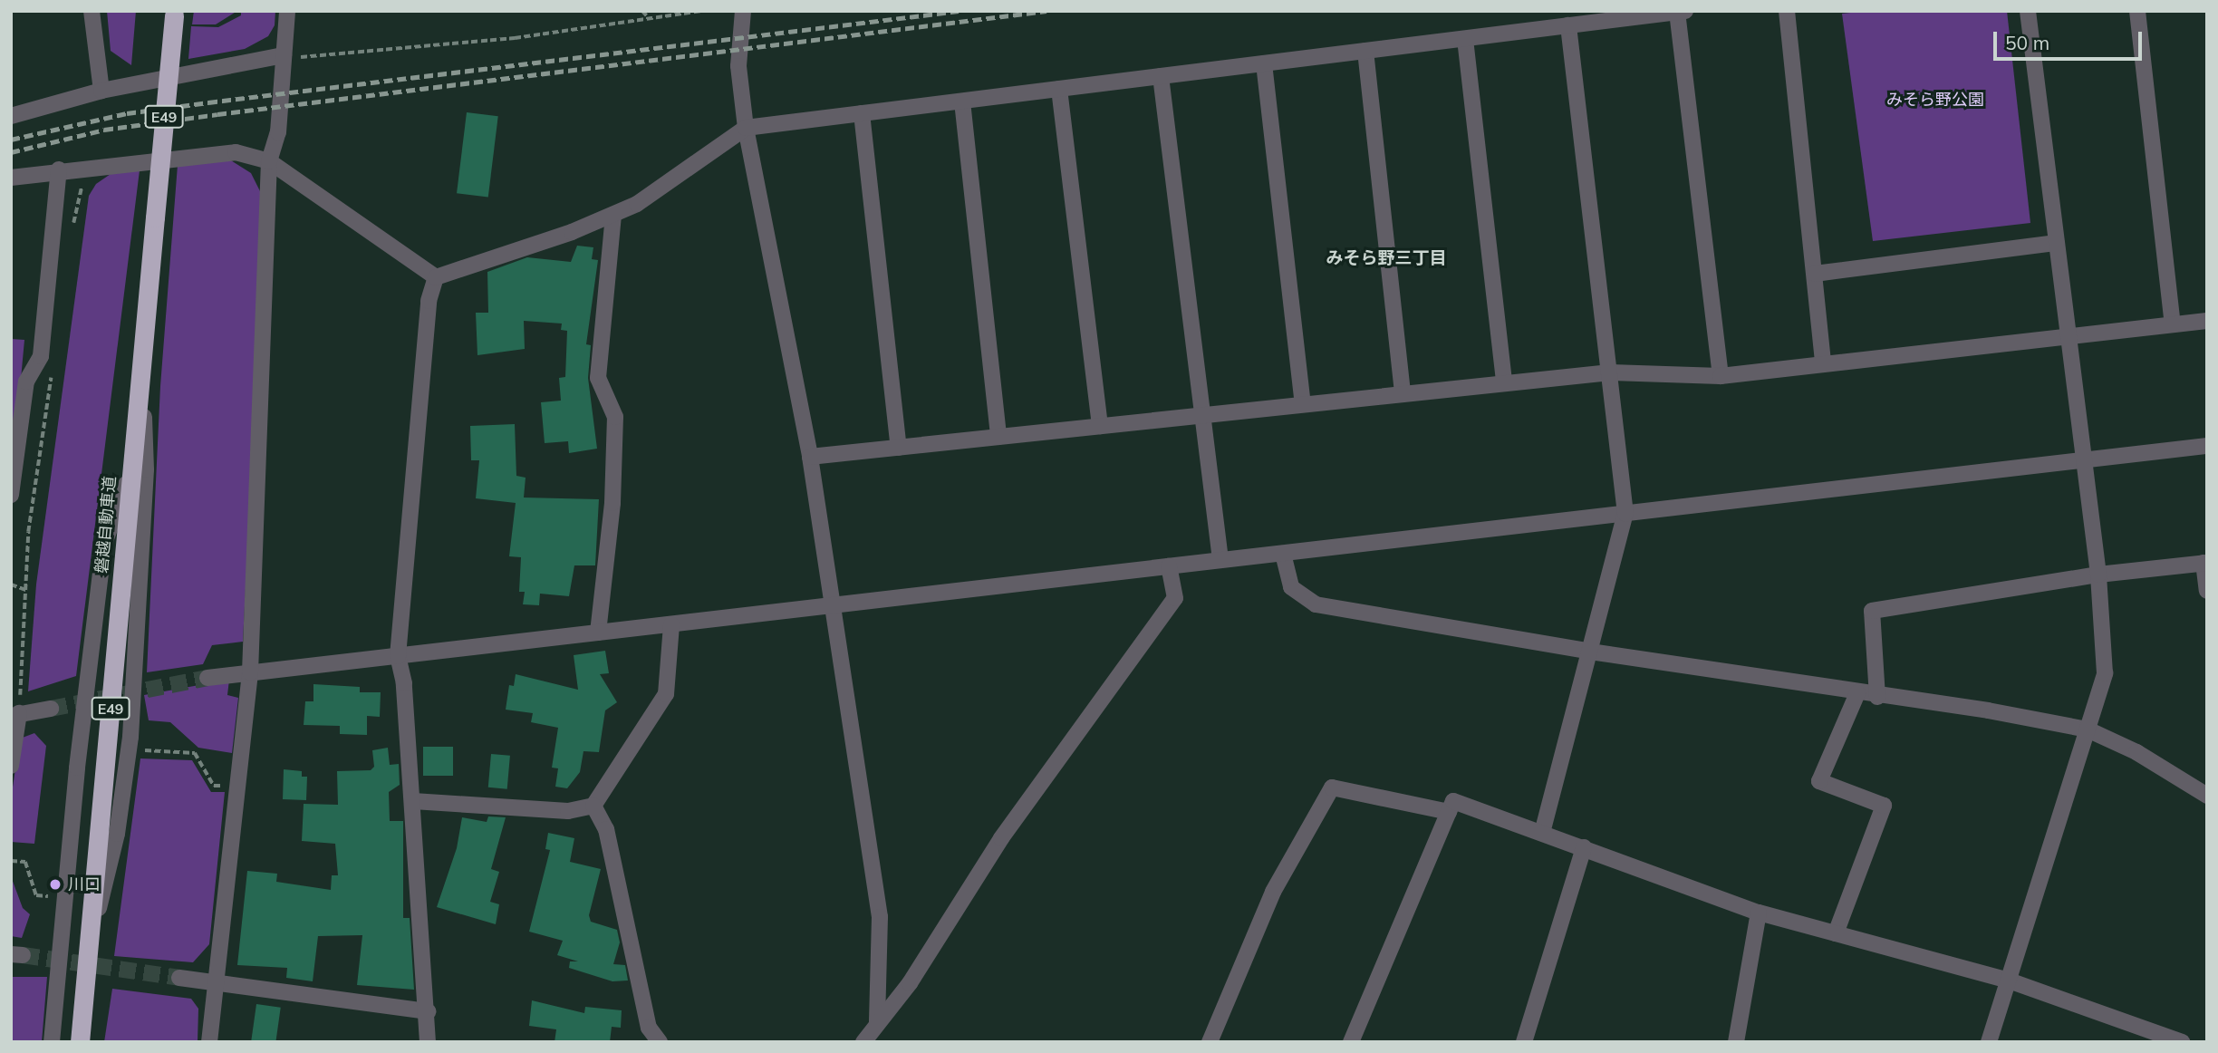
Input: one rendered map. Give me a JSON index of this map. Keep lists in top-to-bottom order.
{
  "streets": {
    "highway": ["E49", "磐越自動車道"]
  },
  "districts": ["みそら野三丁目"],
  "parks": ["みそら野公園"],
  "places": ["川口"],
  "scale_bar": "50 m"
}
